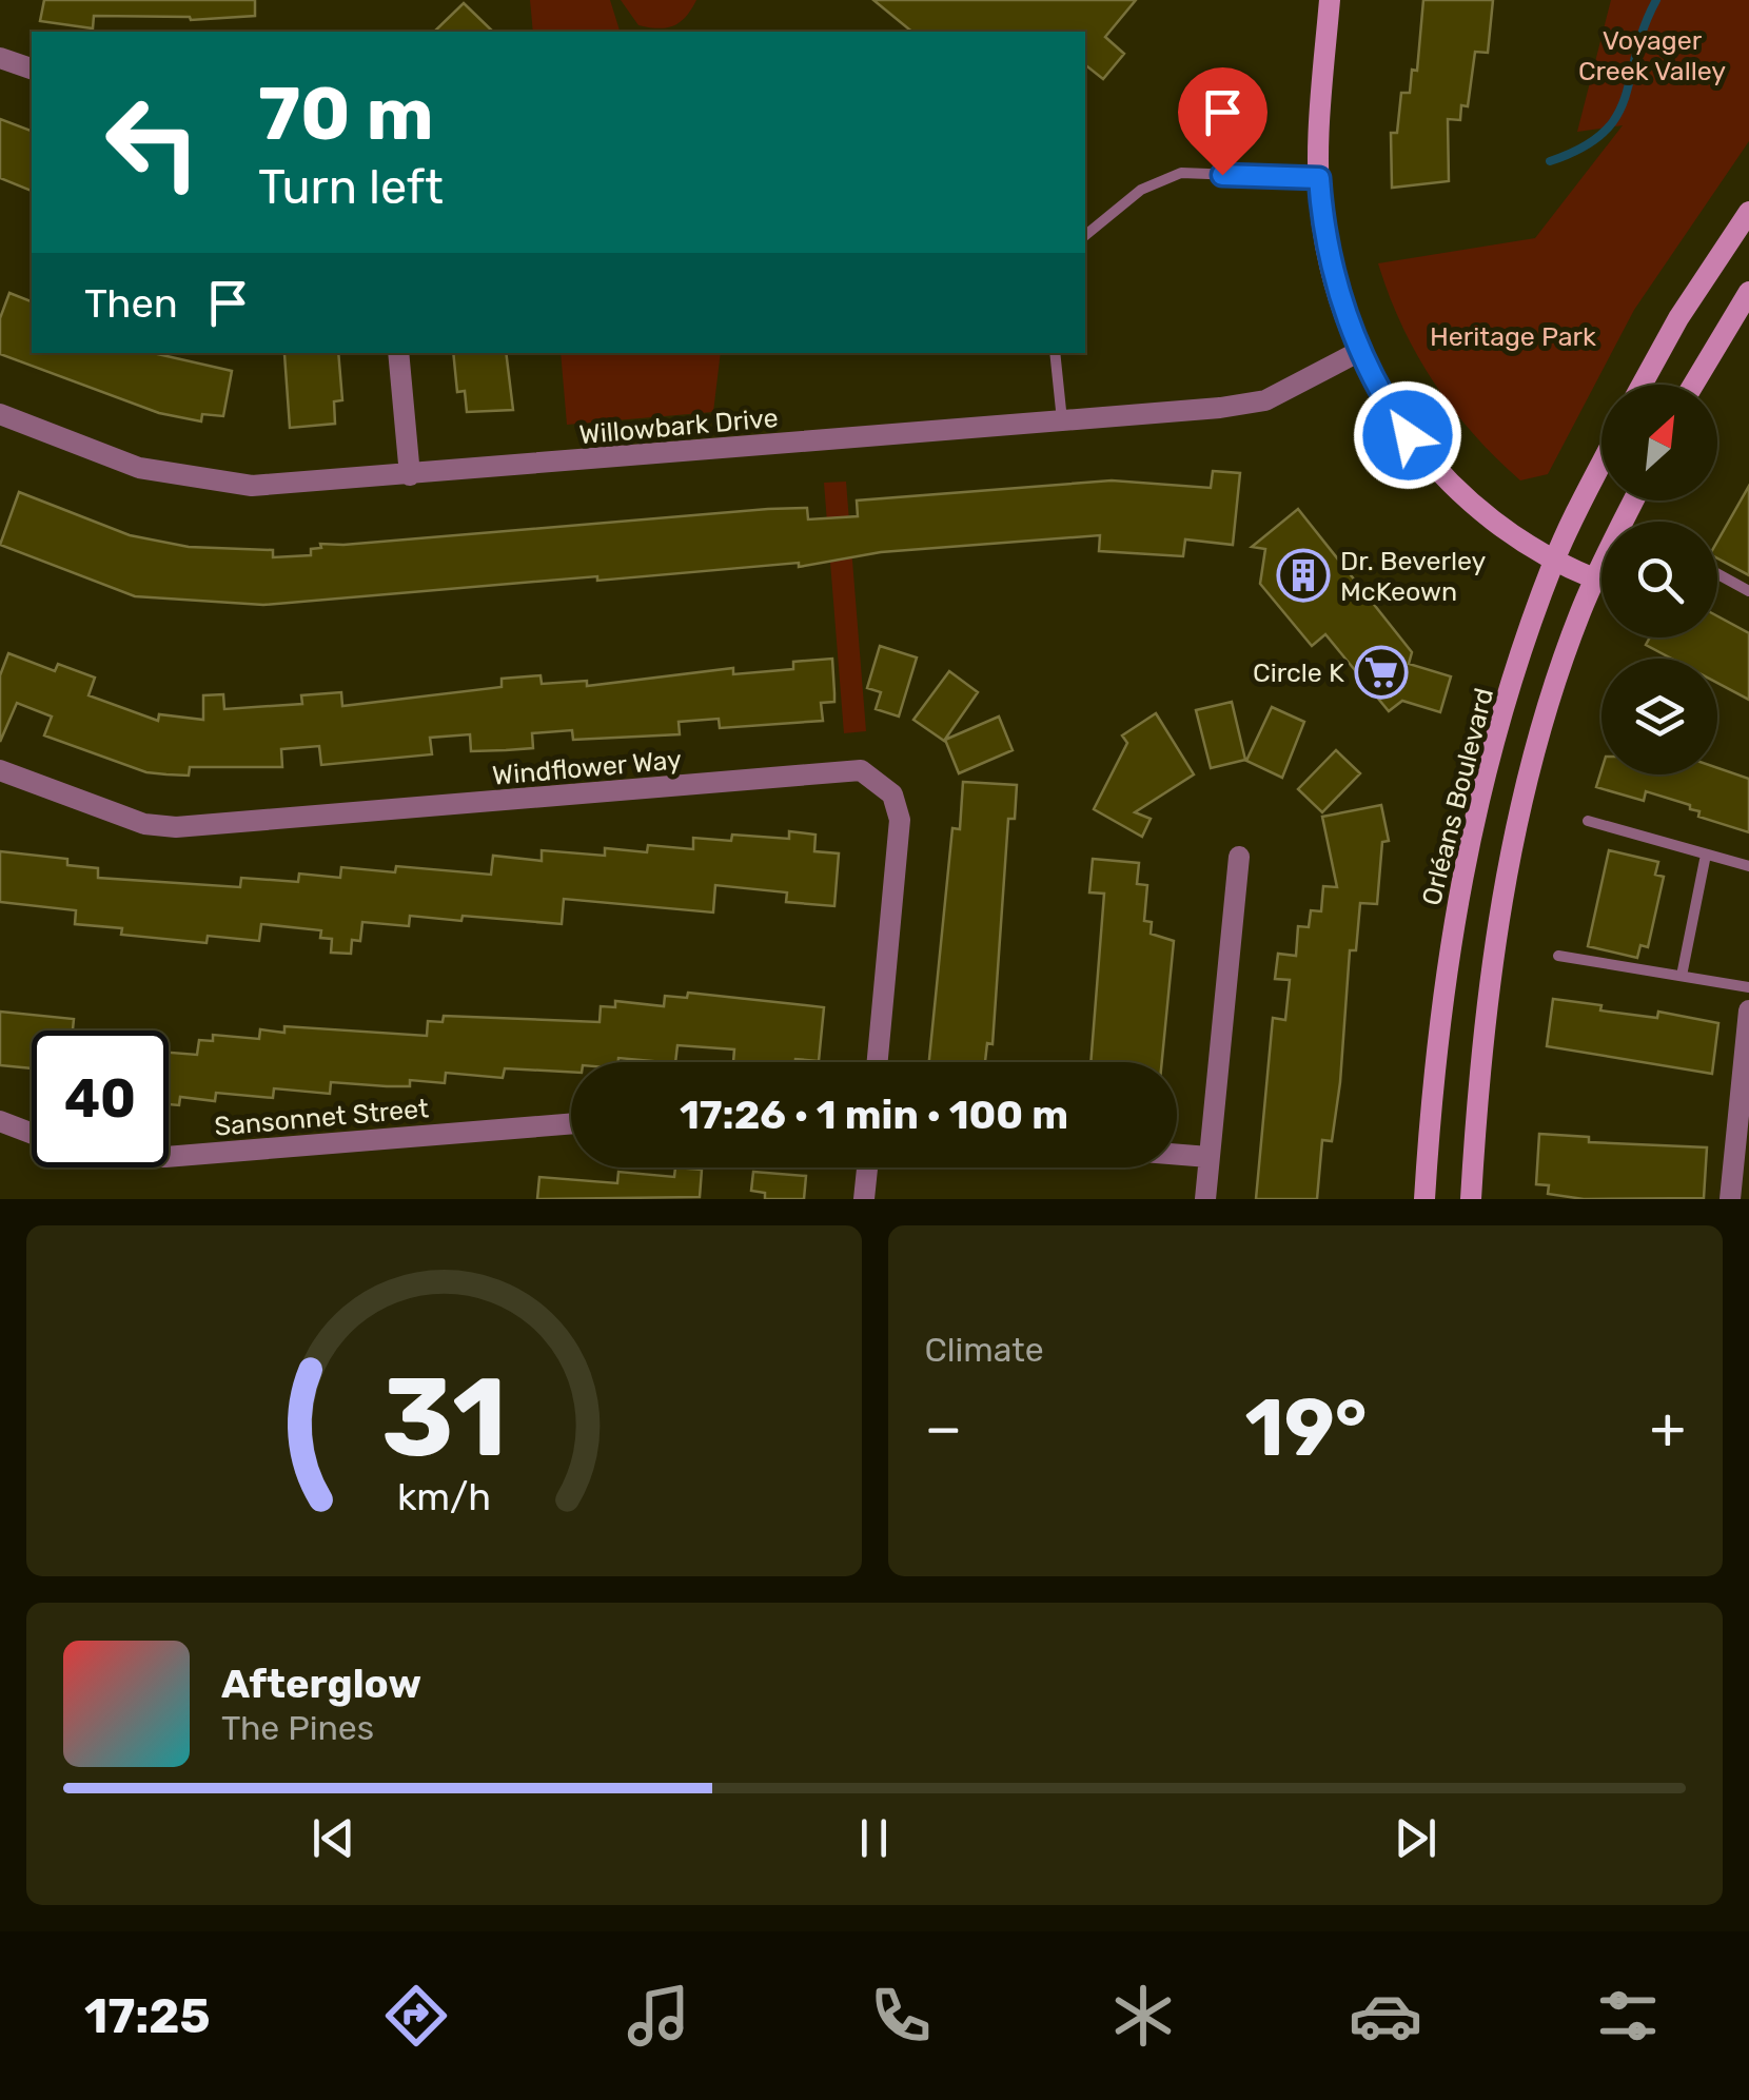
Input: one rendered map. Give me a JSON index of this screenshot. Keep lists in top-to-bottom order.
{
  "streets": {
    "main road": ["Orléans Boulevard"],
    "street": ["Willowbark Drive", "Windflower Way", "Sansonnet Street"]
  },
  "parks": ["Voyager Creek Valley", "Heritage Park"],
  "places": {
    "building": ["Dr. Beverley McKeown"],
    "supermarket": ["Circle K"]
  },
  "north": "top right",
  "page": {
    "turn": ["70 m", "Turn left"],
    "then": "Then",
    "limit": "40",
    "trip": "17:26 · 1 min · 100 m",
    "tile": "Climate",
    "heat": ["−", "19°", "+"],
    "song": ["Afterglow", "The Pines"],
    "tabs": "17:25",
    "gauge": ["31", "km/h"]
  }
}
